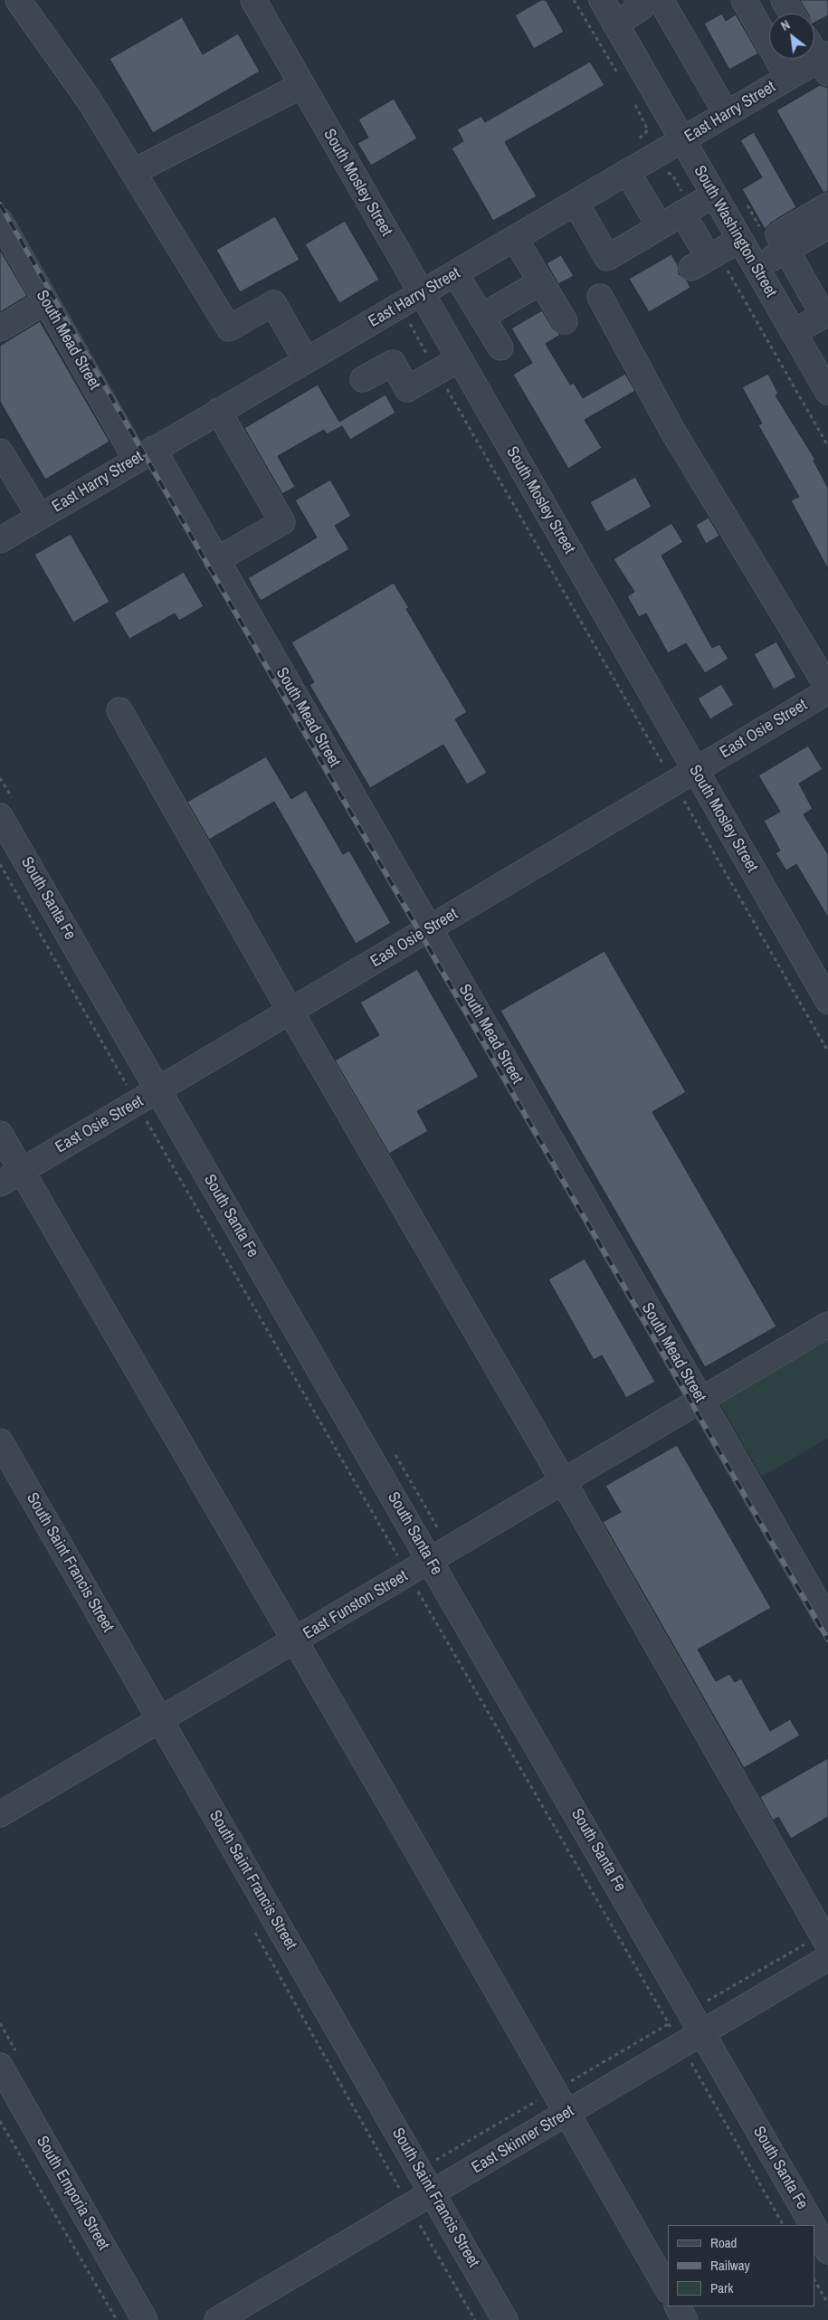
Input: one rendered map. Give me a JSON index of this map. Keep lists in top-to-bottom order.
{
  "streets": {
    "street": [
      "East Harry Street",
      "South Mosley Street",
      "South Washington Street",
      "South Mead Street",
      "East Osie Street",
      "South Santa Fe",
      "South Saint Francis Street",
      "East Funston Street",
      "East Skinner Street",
      "South Emporia Street"
    ]
  },
  "crossings": [
    ["East Harry Street", "South Mosley Street"],
    ["East Harry Street", "South Washington Street"],
    ["East Harry Street", "South Mead Street"],
    ["South Mosley Street", "East Osie Street"],
    ["South Mead Street", "East Osie Street"],
    ["South Mead Street", "East Funston Street"],
    ["East Osie Street", "South Santa Fe"],
    ["South Santa Fe", "East Funston Street"],
    ["South Santa Fe", "East Skinner Street"],
    ["South Saint Francis Street", "East Funston Street"],
    ["South Saint Francis Street", "East Skinner Street"]
  ],
  "legend": ["Road", "Railway", "Park"],
  "north": "top left"
}
